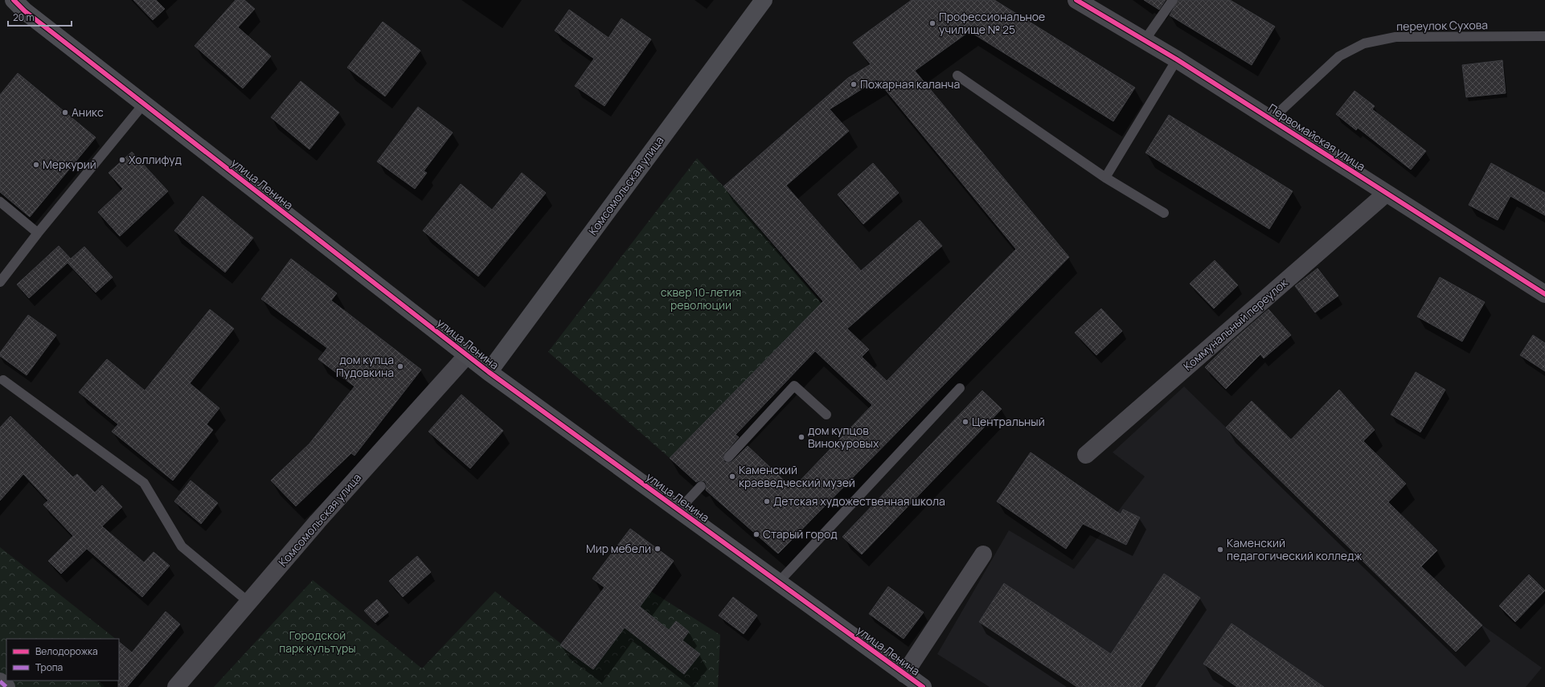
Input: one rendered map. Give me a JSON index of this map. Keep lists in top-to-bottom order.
{
  "streets": {
    "street": [
      "Первомайская улица",
      "улица Ленина",
      "Комсомольская улица",
      "Коммунальный переулок"
    ],
    "lane": ["переулок Сухова"]
  },
  "crossings": [
    ["переулок Сухова", "Первомайская улица"],
    ["Первомайская улица", "Коммунальный переулок"],
    ["улица Ленина", "Комсомольская улица"]
  ],
  "parks": ["сквер 10-летия революции", "Городской парк культуры"],
  "places": [
    "Профессиональное училище № 25",
    "Пожарная каланча",
    "Аникс",
    "Холлифуд",
    "Меркурий",
    "дом купца Пудовкина",
    "Центральный",
    "дом купцов Винокуровых",
    "Каменский краеведческий музей",
    "Детская художественная школа",
    "Старый город",
    "Мир мебели",
    "Каменский педагогический колледж"
  ],
  "legend": ["Велодорожка", "Тропа"],
  "scale_bar": "20 m"
}
